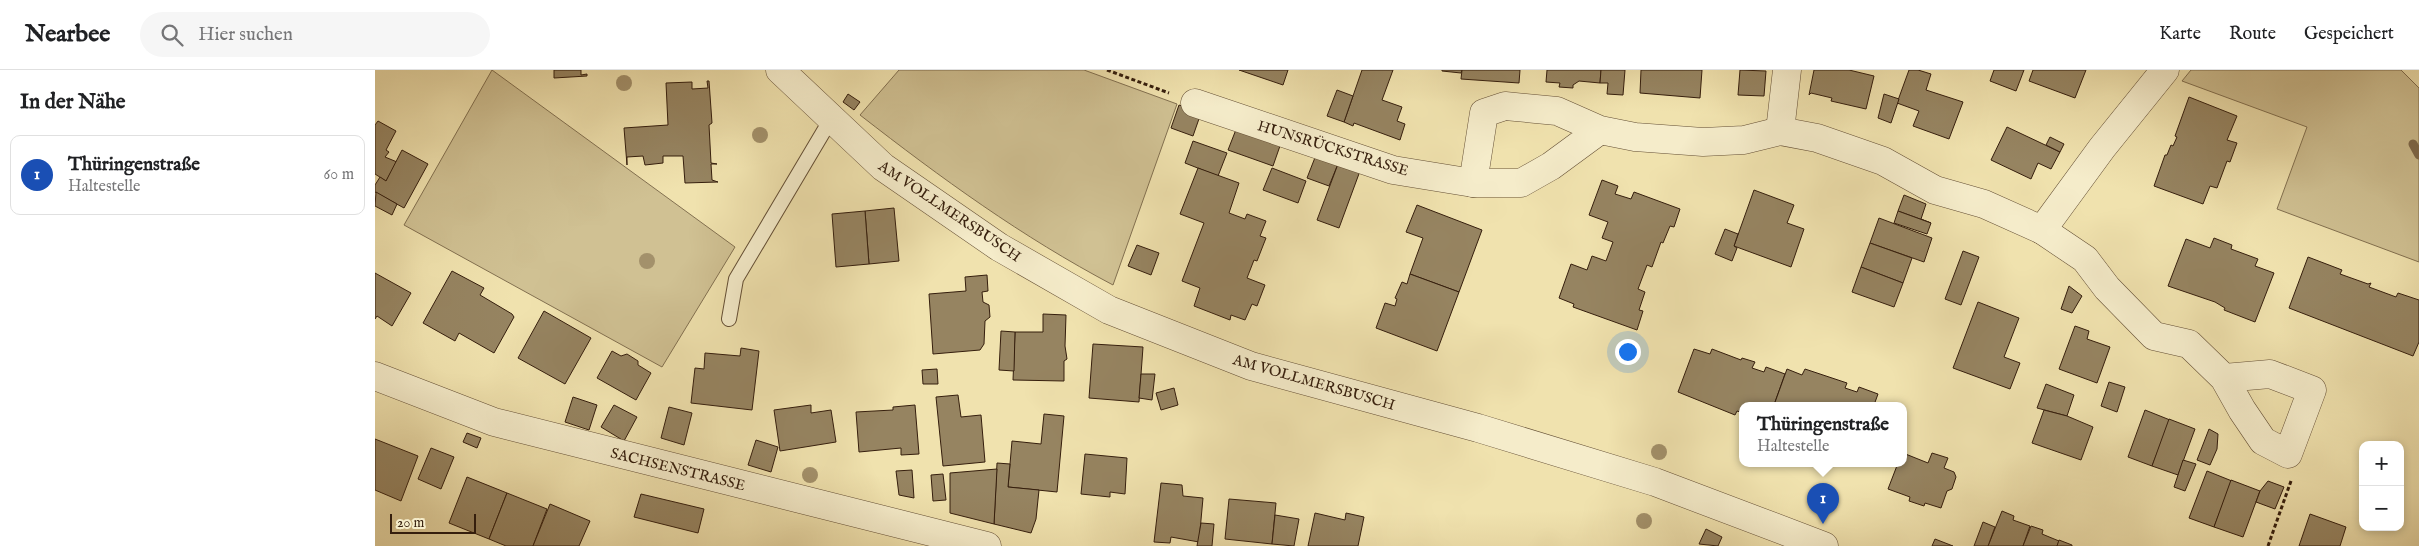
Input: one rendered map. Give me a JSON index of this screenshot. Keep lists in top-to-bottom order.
{
  "streets": {
    "street": ["HUNSRÜCKSTRASSE", "AM VOLLMERSBUSCH", "SACHSENSTRASSE"]
  },
  "scale_bar": "20 m",
  "page": {
    "header": "Nearbee",
    "search": "Hier suchen",
    "nav": ["Karte", "Route", "Gespeichert"],
    "heading": "In der Nähe",
    "list": [
      {
        "mark": "1",
        "name": "Thüringenstraße",
        "note": "Haltestelle",
        "value": "60 m"
      }
    ],
    "popup": ["Thüringenstraße", "Haltestelle"],
    "map_buttons": ["+", "−"],
    "pins": "1",
    "scale": "20 m"
  }
}
